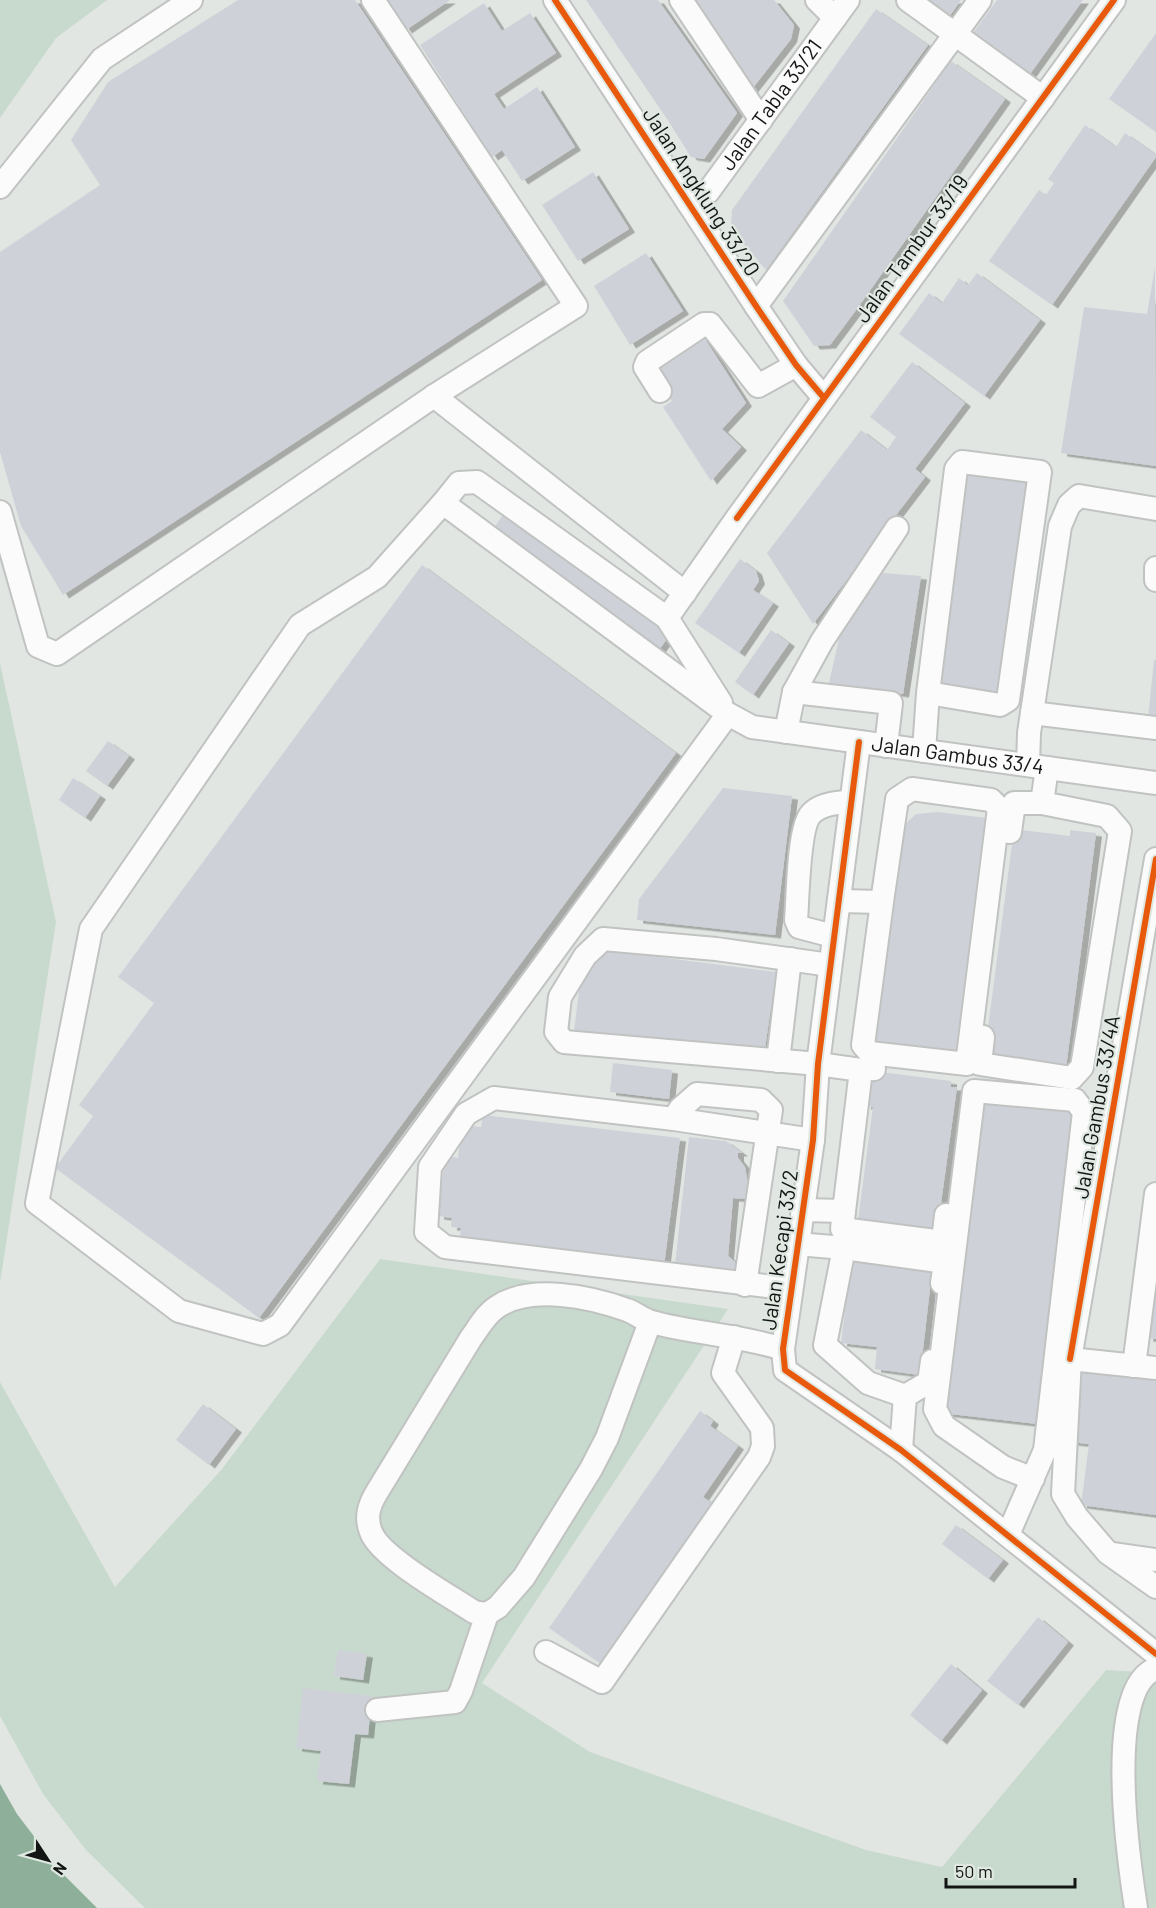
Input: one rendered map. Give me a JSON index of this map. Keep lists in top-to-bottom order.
{
  "streets": {
    "street": [
      "Jalan Tabla 33/21",
      "Jalan Angklung 33/20",
      "Jalan Tambur 33/19",
      "Jalan Gambus 33/4",
      "Jalan Gambus 33/4A",
      "Jalan Kecapi 33/2"
    ]
  },
  "crossings": [
    ["Jalan Tabla 33/21", "Jalan Angklung 33/20"],
    ["Jalan Angklung 33/20", "Jalan Tambur 33/19"],
    ["Jalan Gambus 33/4", "Jalan Kecapi 33/2"]
  ],
  "scale_bar": "50 m",
  "north": "bottom right"
}
